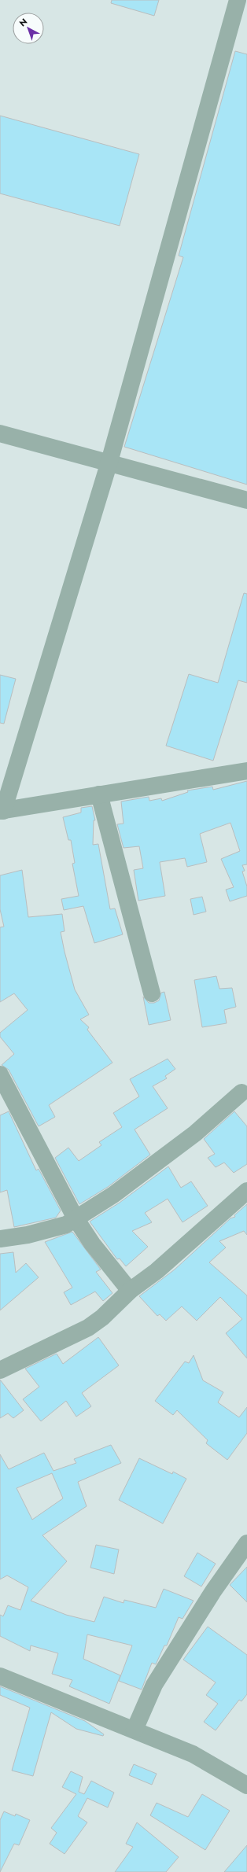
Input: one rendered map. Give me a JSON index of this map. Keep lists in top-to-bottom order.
{
  "north": "top left"
}
